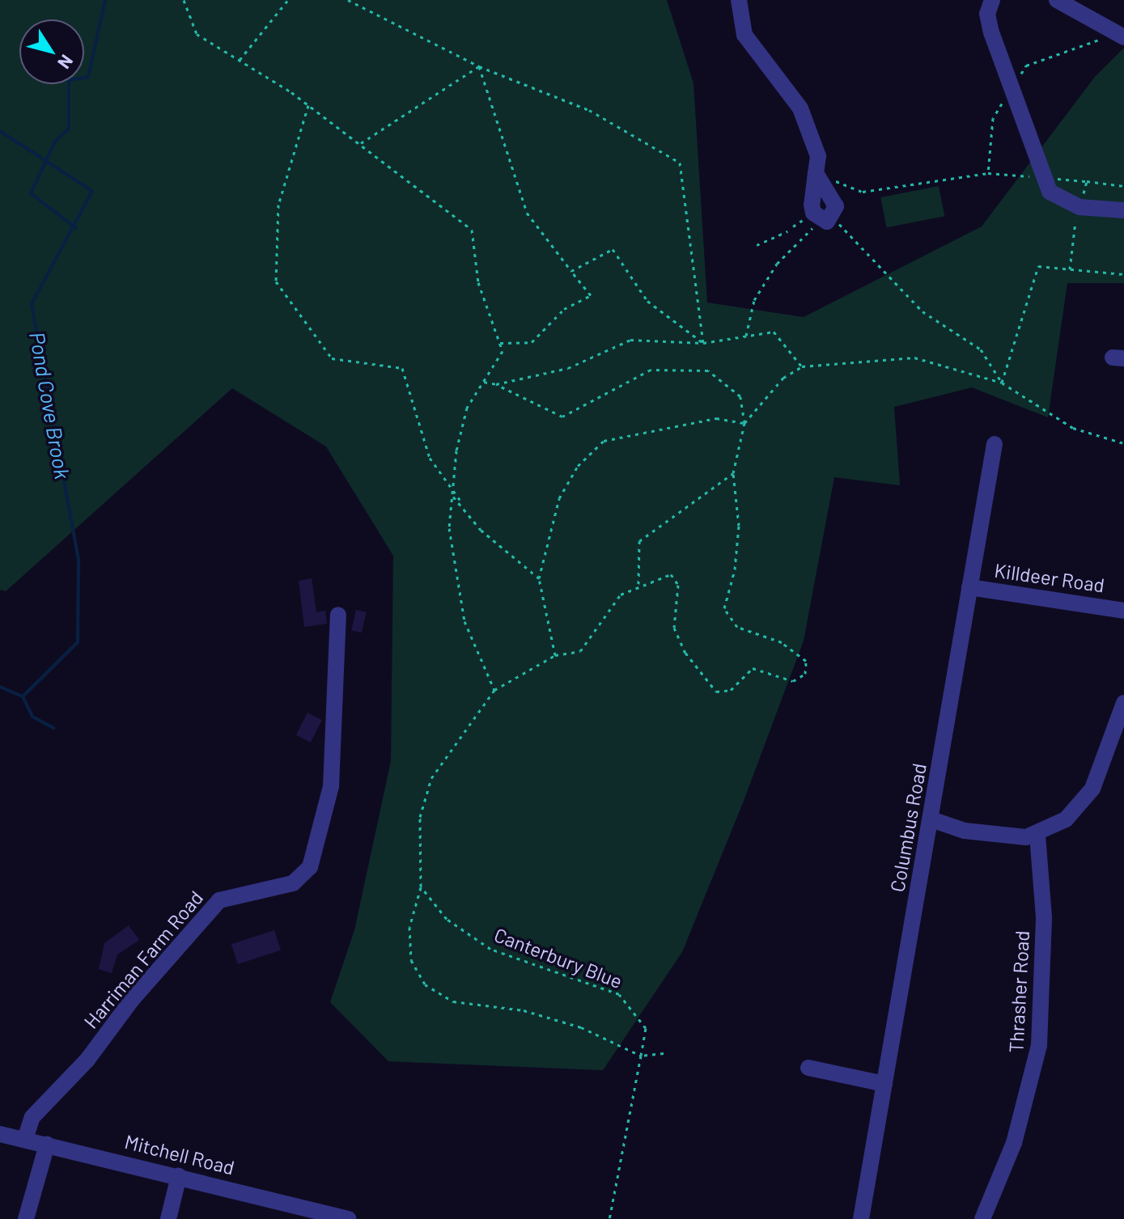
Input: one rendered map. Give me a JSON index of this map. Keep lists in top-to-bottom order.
{
  "streets": {
    "street": [
      "Killdeer Road",
      "Columbus Road",
      "Harriman Farm Road",
      "Thrasher Road",
      "Mitchell Road"
    ],
    "path": ["Canterbury Blue"]
  },
  "crossings": [
    ["Killdeer Road", "Columbus Road"],
    ["Harriman Farm Road", "Mitchell Road"]
  ],
  "water": ["Pond Cove Brook"],
  "north": "bottom right"
}
